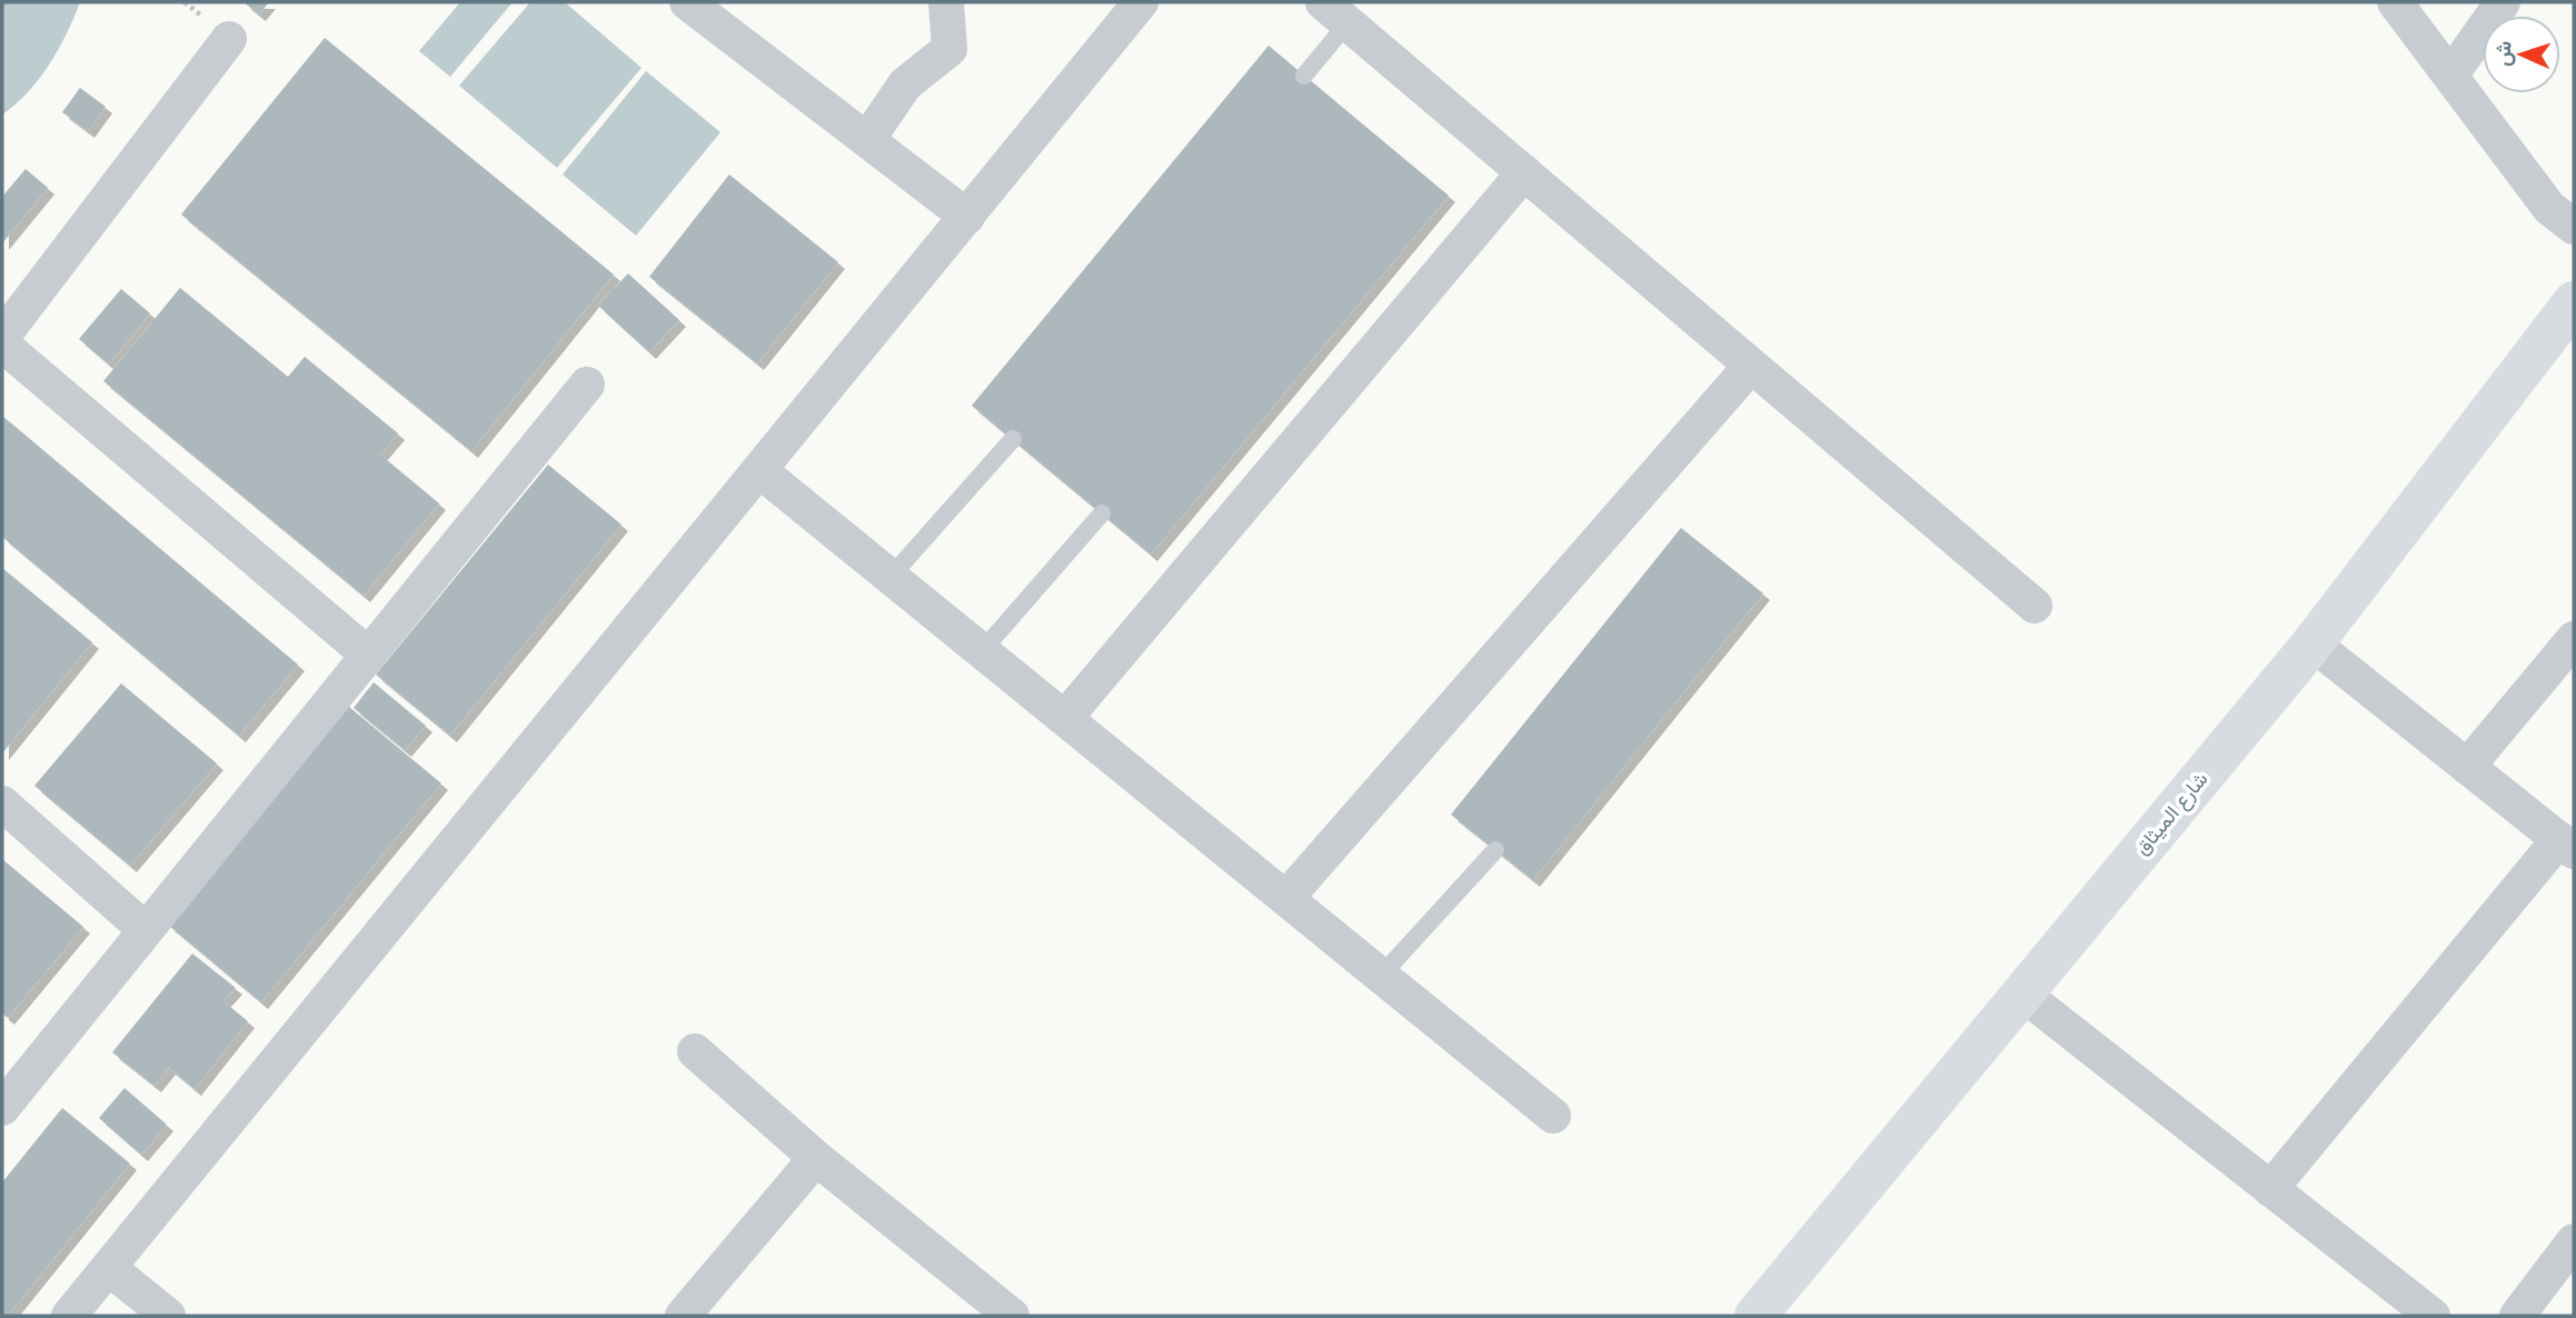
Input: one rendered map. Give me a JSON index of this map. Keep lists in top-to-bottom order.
{
  "streets": {
    "street": ["شارع الميثاق"]
  },
  "north": "left"
}
